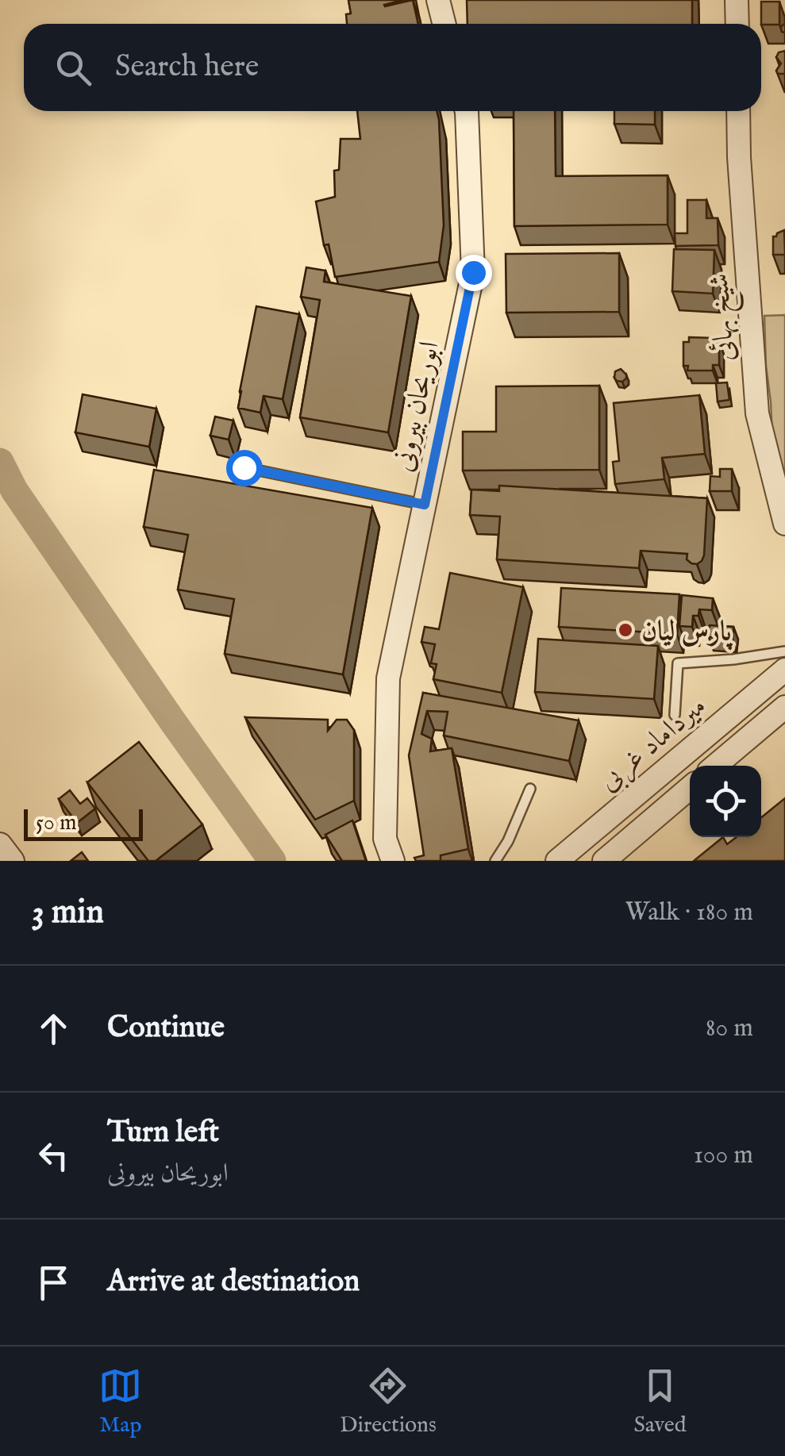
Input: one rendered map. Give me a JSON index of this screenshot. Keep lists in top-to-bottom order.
{
  "streets": {
    "street": ["شیخ بهائی", "ابوریحان بیرونی", "میرداماد غربی"]
  },
  "places": ["پارس لیان"],
  "scale_bar": "50 m",
  "page": {
    "search": "Search here",
    "scale": "50 m",
    "heading": ["3 min", "Walk · 180 m"],
    "list": [
      ["Continue", "80 m"],
      ["Turn left", "ابوریحان بیرونی", "100 m"],
      "Arrive at destination"
    ],
    "nav": ["Map", "Directions", "Saved"]
  }
}
